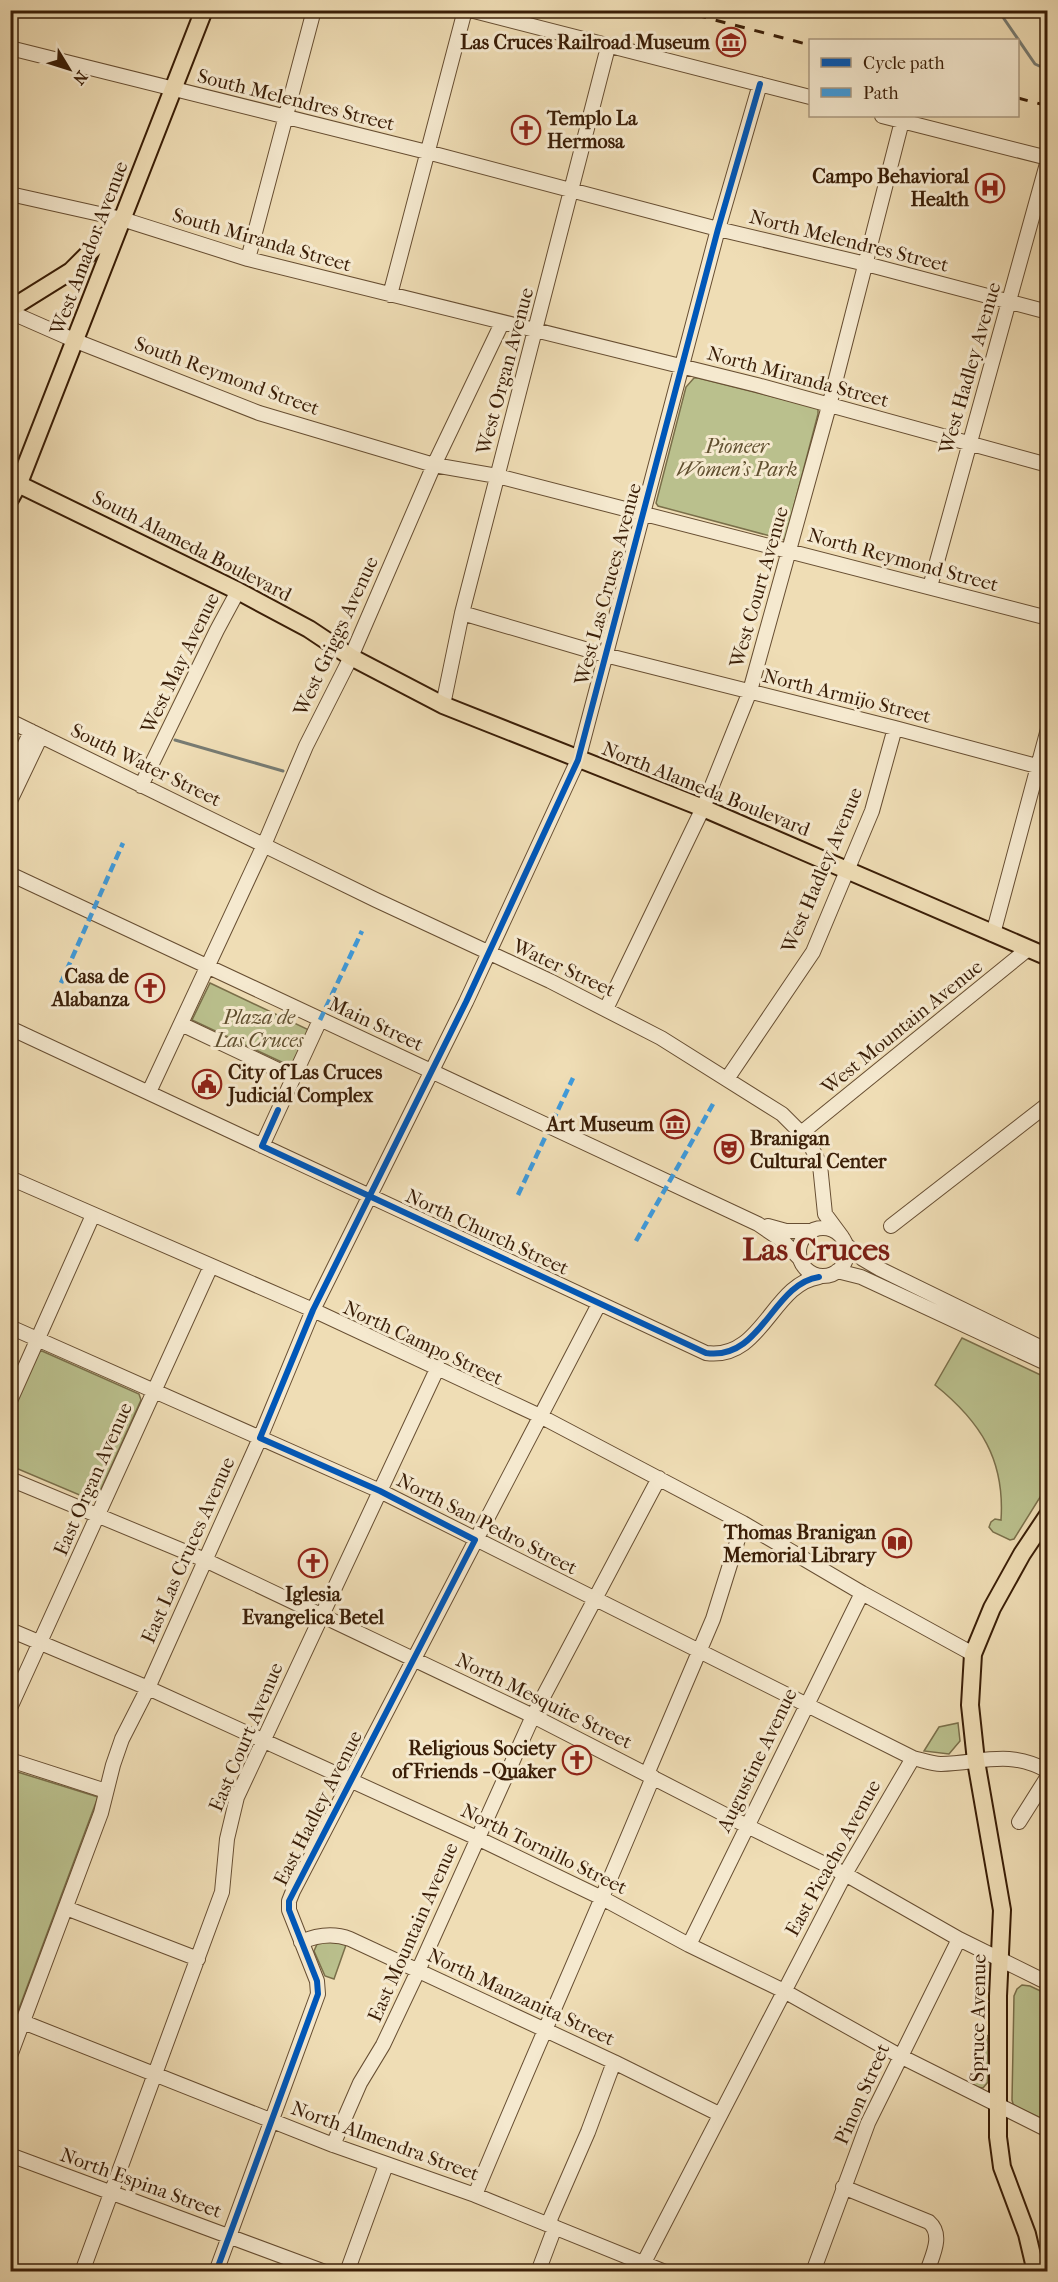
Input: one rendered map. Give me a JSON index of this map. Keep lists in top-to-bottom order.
{
  "streets": {
    "main road": [
      "West Amador Avenue",
      "South Alameda Boulevard",
      "North Alameda Boulevard",
      "Spruce Avenue"
    ],
    "street": [
      "South Melendres Street",
      "South Miranda Street",
      "North Melendres Street",
      "West Hadley Avenue",
      "West Organ Avenue",
      "South Reymond Street",
      "North Miranda Street",
      "North Reymond Street",
      "West Las Cruces Avenue",
      "West Court Avenue",
      "West Griggs Avenue",
      "West May Avenue",
      "North Armijo Street",
      "South Water Street",
      "Water Street",
      "Main Street",
      "West Mountain Avenue",
      "North Church Street",
      "North Campo Street",
      "East Organ Avenue",
      "North San Pedro Street",
      "East Las Cruces Avenue",
      "North Mesquite Street",
      "East Court Avenue",
      "Augustine Avenue",
      "East Hadley Avenue",
      "North Tornillo Street",
      "East Picacho Avenue",
      "East Mountain Avenue",
      "North Manzanita Street",
      "Pinon Street",
      "North Almendra Street",
      "North Espina Street"
    ]
  },
  "crossings": [
    ["South Melendres Street", "North Melendres Street"],
    ["South Melendres Street", "West Amador Avenue"],
    ["South Melendres Street", "West Organ Avenue"],
    ["South Miranda Street", "West Amador Avenue"],
    ["South Miranda Street", "North Miranda Street"],
    ["South Miranda Street", "West Griggs Avenue"],
    ["North Melendres Street", "West Hadley Avenue"],
    ["North Melendres Street", "West Organ Avenue"],
    ["North Melendres Street", "West Las Cruces Avenue"],
    ["North Melendres Street", "West Court Avenue"],
    ["West Amador Avenue", "South Reymond Street"],
    ["West Amador Avenue", "South Alameda Boulevard"],
    ["West Hadley Avenue", "North Miranda Street"],
    ["West Hadley Avenue", "North Reymond Street"],
    ["West Hadley Avenue", "North Armijo Street"],
    ["West Hadley Avenue", "North Alameda Boulevard"],
    ["West Hadley Avenue", "Water Street"],
    ["West Organ Avenue", "North Miranda Street"],
    ["West Organ Avenue", "North Reymond Street"],
    ["West Organ Avenue", "North Armijo Street"],
    ["West Organ Avenue", "North Alameda Boulevard"],
    ["South Reymond Street", "North Reymond Street"],
    ["South Reymond Street", "West Griggs Avenue"],
    ["North Miranda Street", "West Las Cruces Avenue"],
    ["North Miranda Street", "West Court Avenue"],
    ["North Miranda Street", "West Griggs Avenue"],
    ["South Alameda Boulevard", "West Griggs Avenue"],
    ["South Alameda Boulevard", "West May Avenue"],
    ["South Alameda Boulevard", "North Alameda Boulevard"],
    ["North Reymond Street", "West Las Cruces Avenue"],
    ["North Reymond Street", "West Court Avenue"],
    ["North Reymond Street", "West Griggs Avenue"],
    ["West Las Cruces Avenue", "North Armijo Street"],
    ["West Las Cruces Avenue", "North Alameda Boulevard"],
    ["West Las Cruces Avenue", "Water Street"],
    ["West Las Cruces Avenue", "Main Street"],
    ["West Las Cruces Avenue", "East Las Cruces Avenue"],
    ["West Court Avenue", "North Armijo Street"],
    ["West Court Avenue", "North Alameda Boulevard"],
    ["West Court Avenue", "Water Street"],
    ["West Griggs Avenue", "South Water Street"],
    ["West Griggs Avenue", "North Alameda Boulevard"],
    ["West Griggs Avenue", "Water Street"],
    ["West Griggs Avenue", "Main Street"],
    ["West Griggs Avenue", "North Church Street"],
    ["West May Avenue", "South Water Street"],
    ["North Armijo Street", "West Mountain Avenue"],
    ["South Water Street", "Water Street"],
    ["North Alameda Boulevard", "West Mountain Avenue"],
    ["Water Street", "Main Street"],
    ["Water Street", "West Mountain Avenue"],
    ["Water Street", "North Church Street"],
    ["Main Street", "North Church Street"],
    ["Main Street", "East Las Cruces Avenue"],
    ["North Church Street", "East Las Cruces Avenue"],
    ["North Church Street", "East Hadley Avenue"],
    ["North Campo Street", "East Organ Avenue"],
    ["North Campo Street", "East Las Cruces Avenue"],
    ["North Campo Street", "East Court Avenue"],
    ["North Campo Street", "Augustine Avenue"],
    ["North Campo Street", "East Hadley Avenue"],
    ["North Campo Street", "East Mountain Avenue"],
    ["East Organ Avenue", "North San Pedro Street"],
    ["East Organ Avenue", "North Mesquite Street"],
    ["East Organ Avenue", "North Tornillo Street"],
    ["North San Pedro Street", "East Las Cruces Avenue"],
    ["North San Pedro Street", "East Court Avenue"],
    ["North San Pedro Street", "Augustine Avenue"],
    ["North San Pedro Street", "East Hadley Avenue"],
    ["North San Pedro Street", "East Picacho Avenue"],
    ["North San Pedro Street", "East Mountain Avenue"],
    ["East Las Cruces Avenue", "North Mesquite Street"],
    ["East Las Cruces Avenue", "North Tornillo Street"],
    ["East Las Cruces Avenue", "North Almendra Street"],
    ["North Mesquite Street", "East Court Avenue"],
    ["North Mesquite Street", "Augustine Avenue"],
    ["North Mesquite Street", "East Hadley Avenue"],
    ["North Mesquite Street", "East Picacho Avenue"],
    ["North Mesquite Street", "East Mountain Avenue"],
    ["North Mesquite Street", "Spruce Avenue"],
    ["North Mesquite Street", "Pinon Street"],
    ["East Court Avenue", "North Tornillo Street"],
    ["East Court Avenue", "North Almendra Street"],
    ["East Court Avenue", "North Espina Street"],
    ["Augustine Avenue", "North Tornillo Street"],
    ["East Hadley Avenue", "North Tornillo Street"],
    ["East Hadley Avenue", "North Manzanita Street"],
    ["East Hadley Avenue", "North Almendra Street"],
    ["East Hadley Avenue", "North Espina Street"],
    ["North Tornillo Street", "East Picacho Avenue"],
    ["North Tornillo Street", "East Mountain Avenue"],
    ["North Tornillo Street", "Spruce Avenue"],
    ["North Tornillo Street", "Pinon Street"],
    ["East Picacho Avenue", "North Manzanita Street"],
    ["East Picacho Avenue", "North Almendra Street"],
    ["East Mountain Avenue", "North Manzanita Street"],
    ["East Mountain Avenue", "North Almendra Street"]
  ],
  "districts": ["Las Cruces"],
  "parks": ["Pioneer Women's Park", "Plaza de Las Cruces"],
  "places": {
    "museum": ["Las Cruces Railroad Museum", "Art Museum"],
    "church": [
      "Templo La Hermosa",
      "Casa de Alabanza",
      "Iglesia Evangelica Betel",
      "Religious Society of Friends - Quaker"
    ],
    "hospital": ["Campo Behavioral Health"],
    "public building": ["City of Las Cruces Judicial Complex"],
    "theatre": ["Branigan Cultural Center"],
    "library": ["Thomas Branigan Memorial Library"]
  },
  "legend": ["Cycle path", "Path"],
  "north": "bottom right"
}
